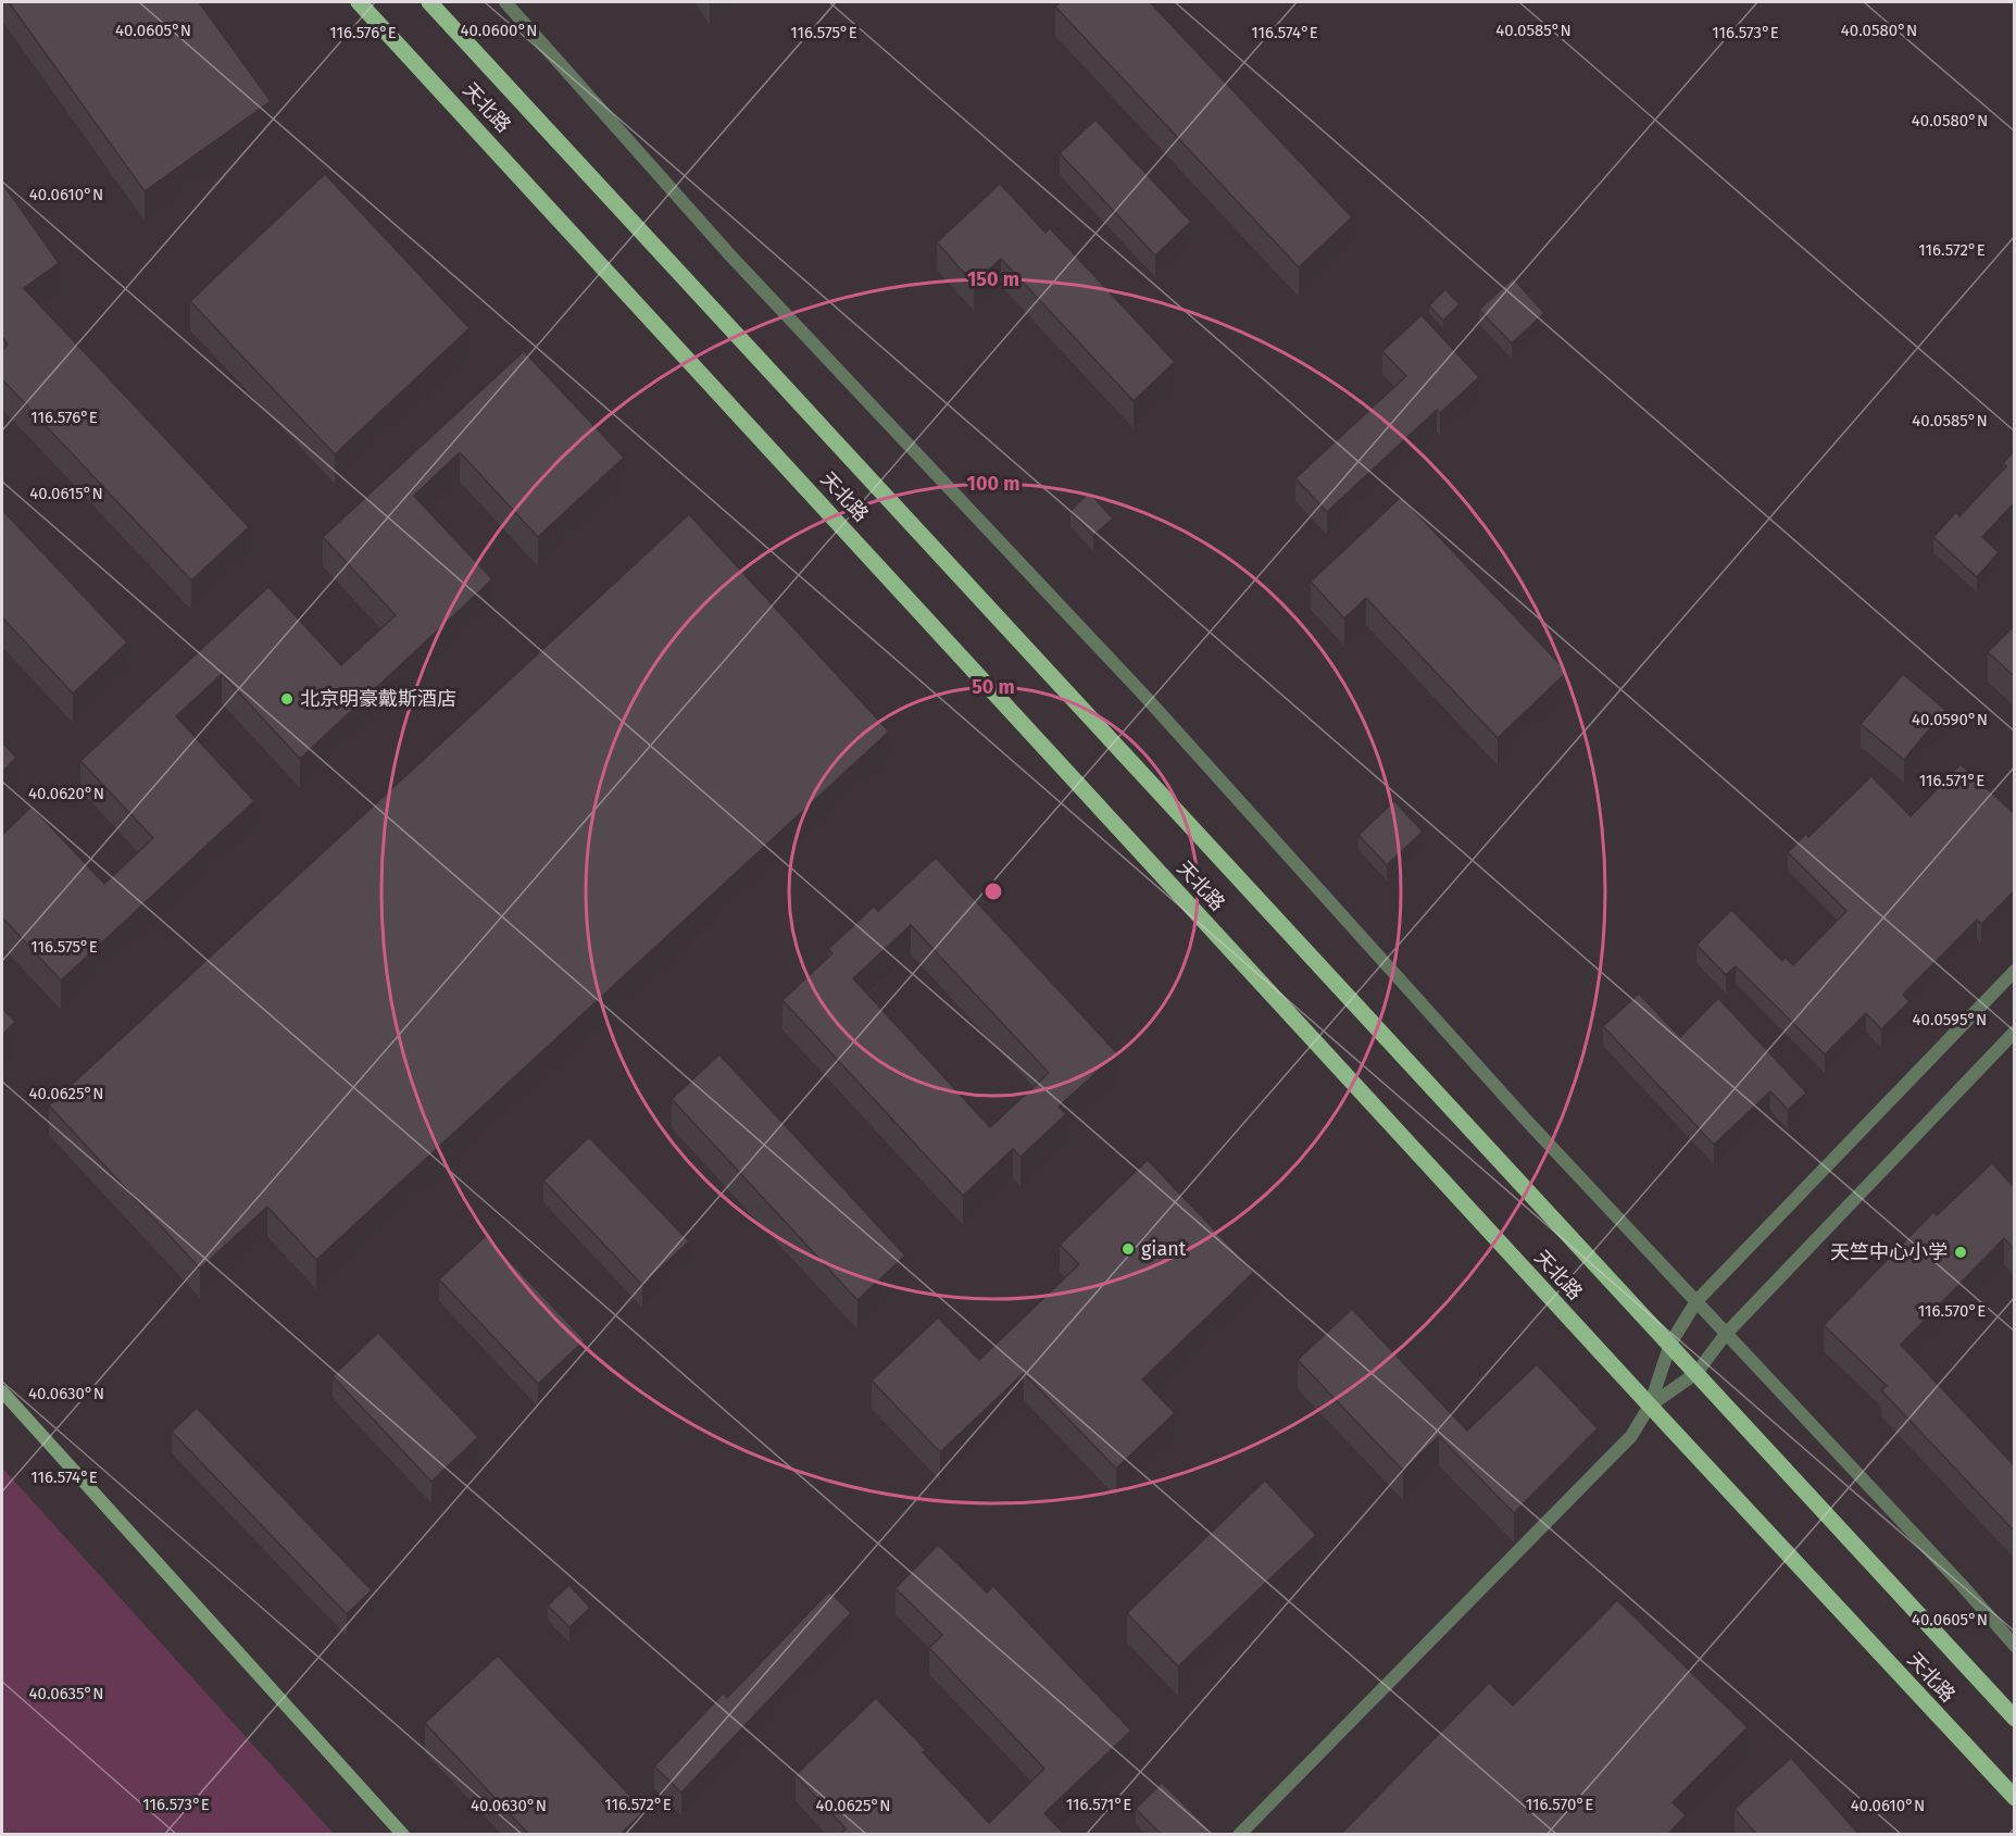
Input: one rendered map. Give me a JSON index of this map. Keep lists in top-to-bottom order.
{
  "streets": {
    "main road": ["天北路"]
  },
  "places": ["北京明豪戴斯酒店", "giant", "天竺中心小学"],
  "coordinates": [
    "40.0580°N",
    "40.0605°N",
    "40.0600°N",
    "40.0585°N",
    "116.576°E",
    "116.575°E",
    "116.574°E",
    "116.573°E",
    "40.0610°N",
    "116.572°E",
    "40.0615°N",
    "40.0590°N",
    "116.571°E",
    "40.0620°N",
    "40.0595°N",
    "40.0625°N",
    "116.570°E",
    "40.0630°N",
    "40.0635°N"
  ],
  "rings": ["150 m", "100 m", "50 m"]
}
